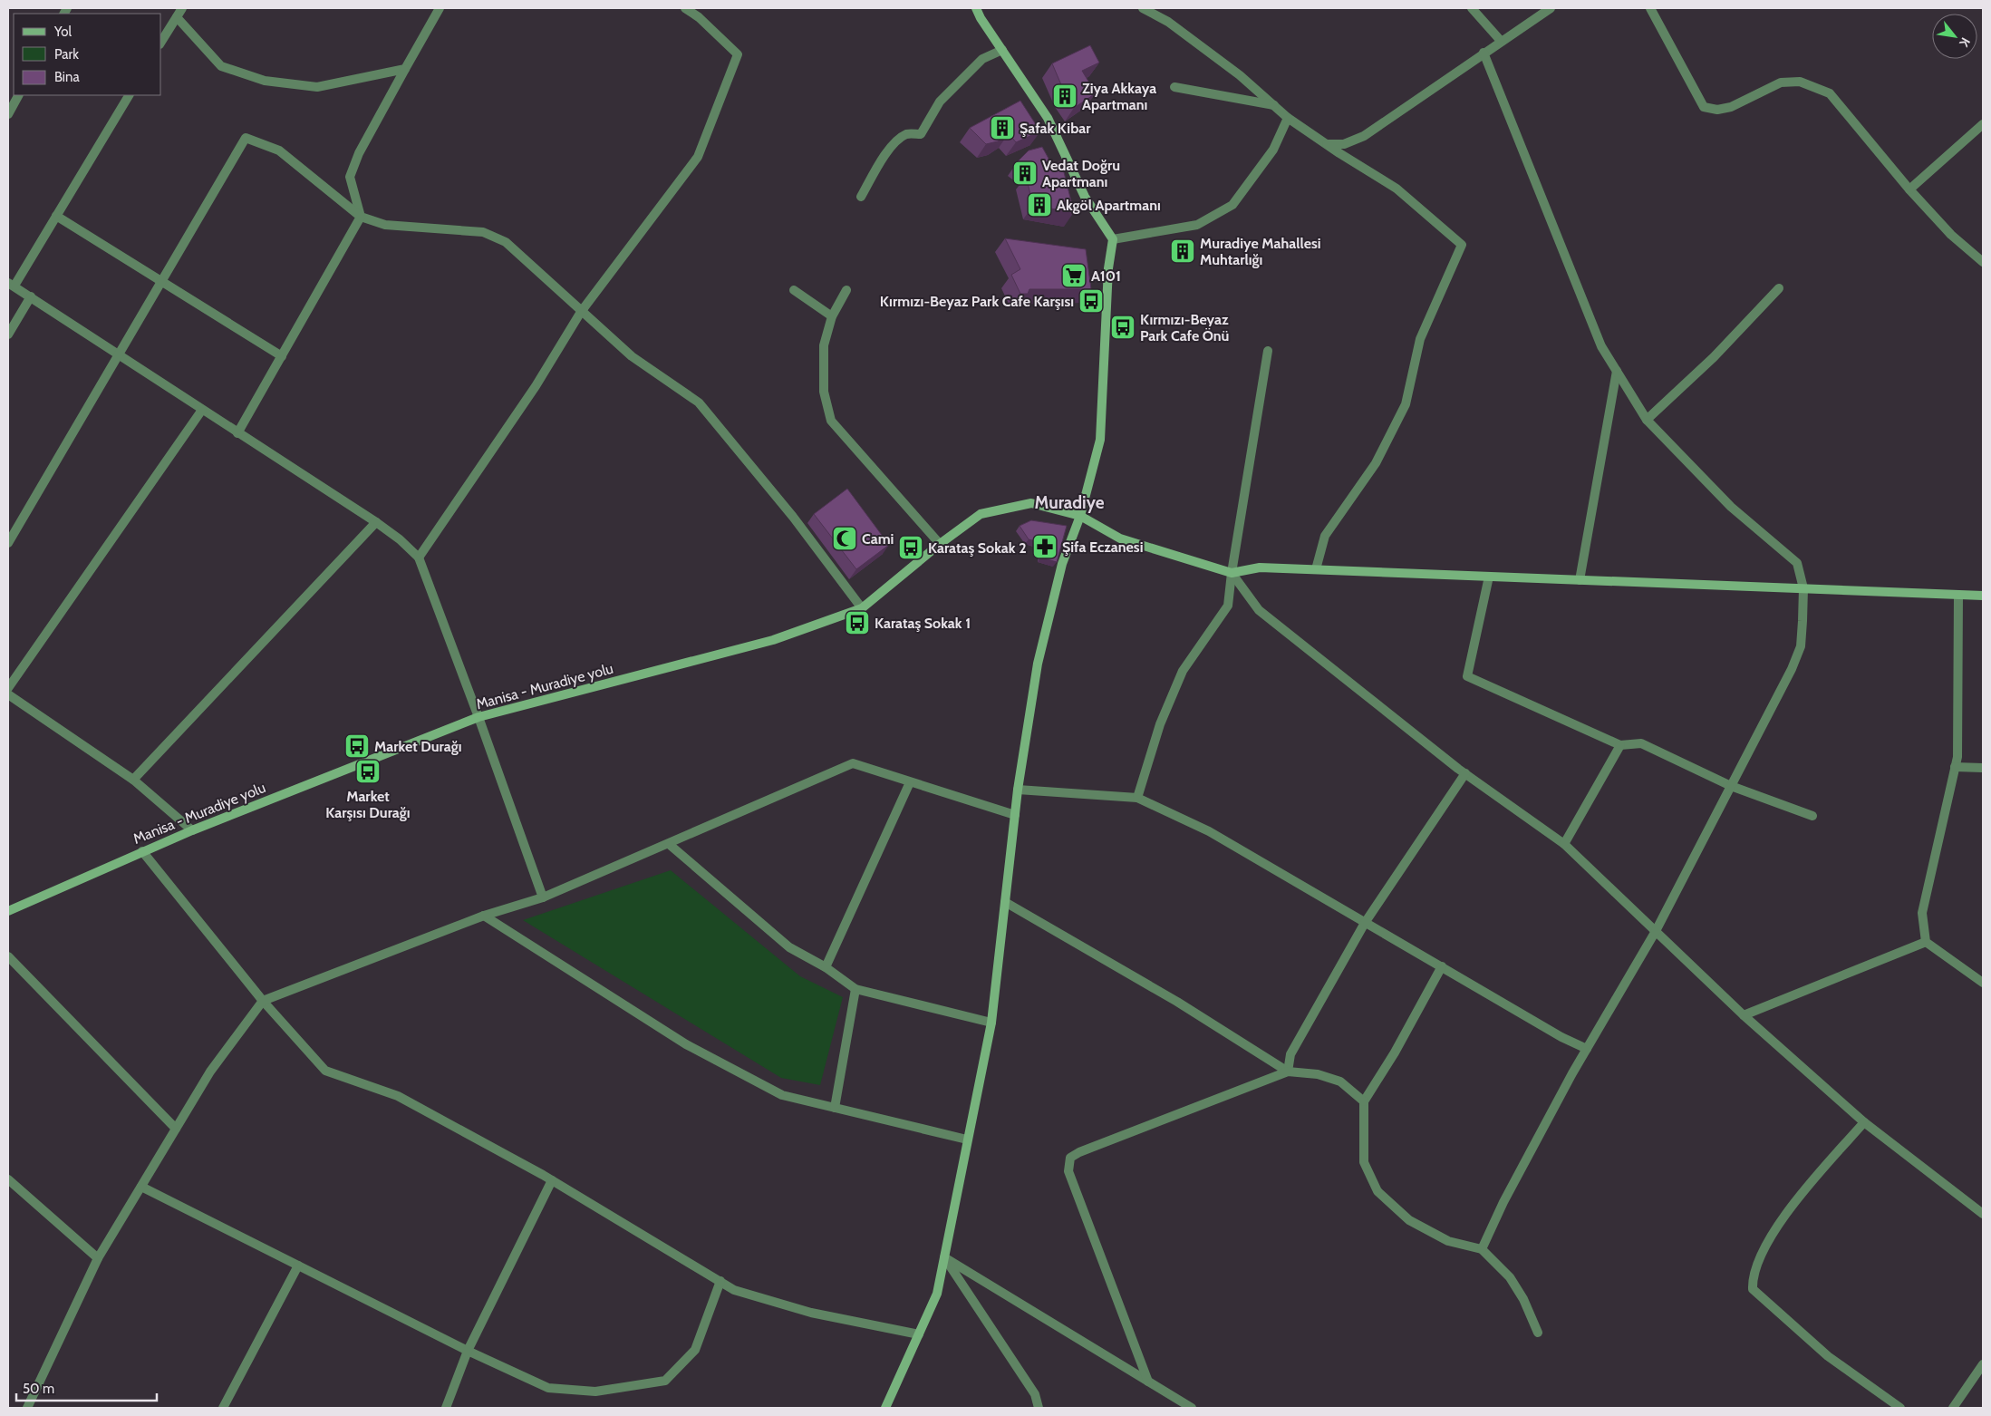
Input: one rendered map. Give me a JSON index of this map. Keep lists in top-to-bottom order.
{
  "streets": {
    "main road": ["Manisa - Muradiye yolu"]
  },
  "districts": ["Muradiye"],
  "places": {
    "building": [
      "Ziya Akkaya Apartmanı",
      "Şafak Kibar",
      "Vedat Doğru Apartmanı",
      "Akgöl Apartmanı",
      "Muradiye Mahallesi Muhtarlığı"
    ],
    "supermarket": ["A101"],
    "bus stop": [
      "Kırmızı-Beyaz Park Cafe Karşısı",
      "Kırmızı-Beyaz Park Cafe Önü",
      "Karataş Sokak 2",
      "Karataş Sokak 1",
      "Market Durağı",
      "Market Karşısı Durağı"
    ],
    "mosque": ["Cami"],
    "pharmacy": ["Şifa Eczanesi"]
  },
  "legend": ["Yol", "Park", "Bina"],
  "scale_bar": "50 m",
  "north": "bottom right"
}
